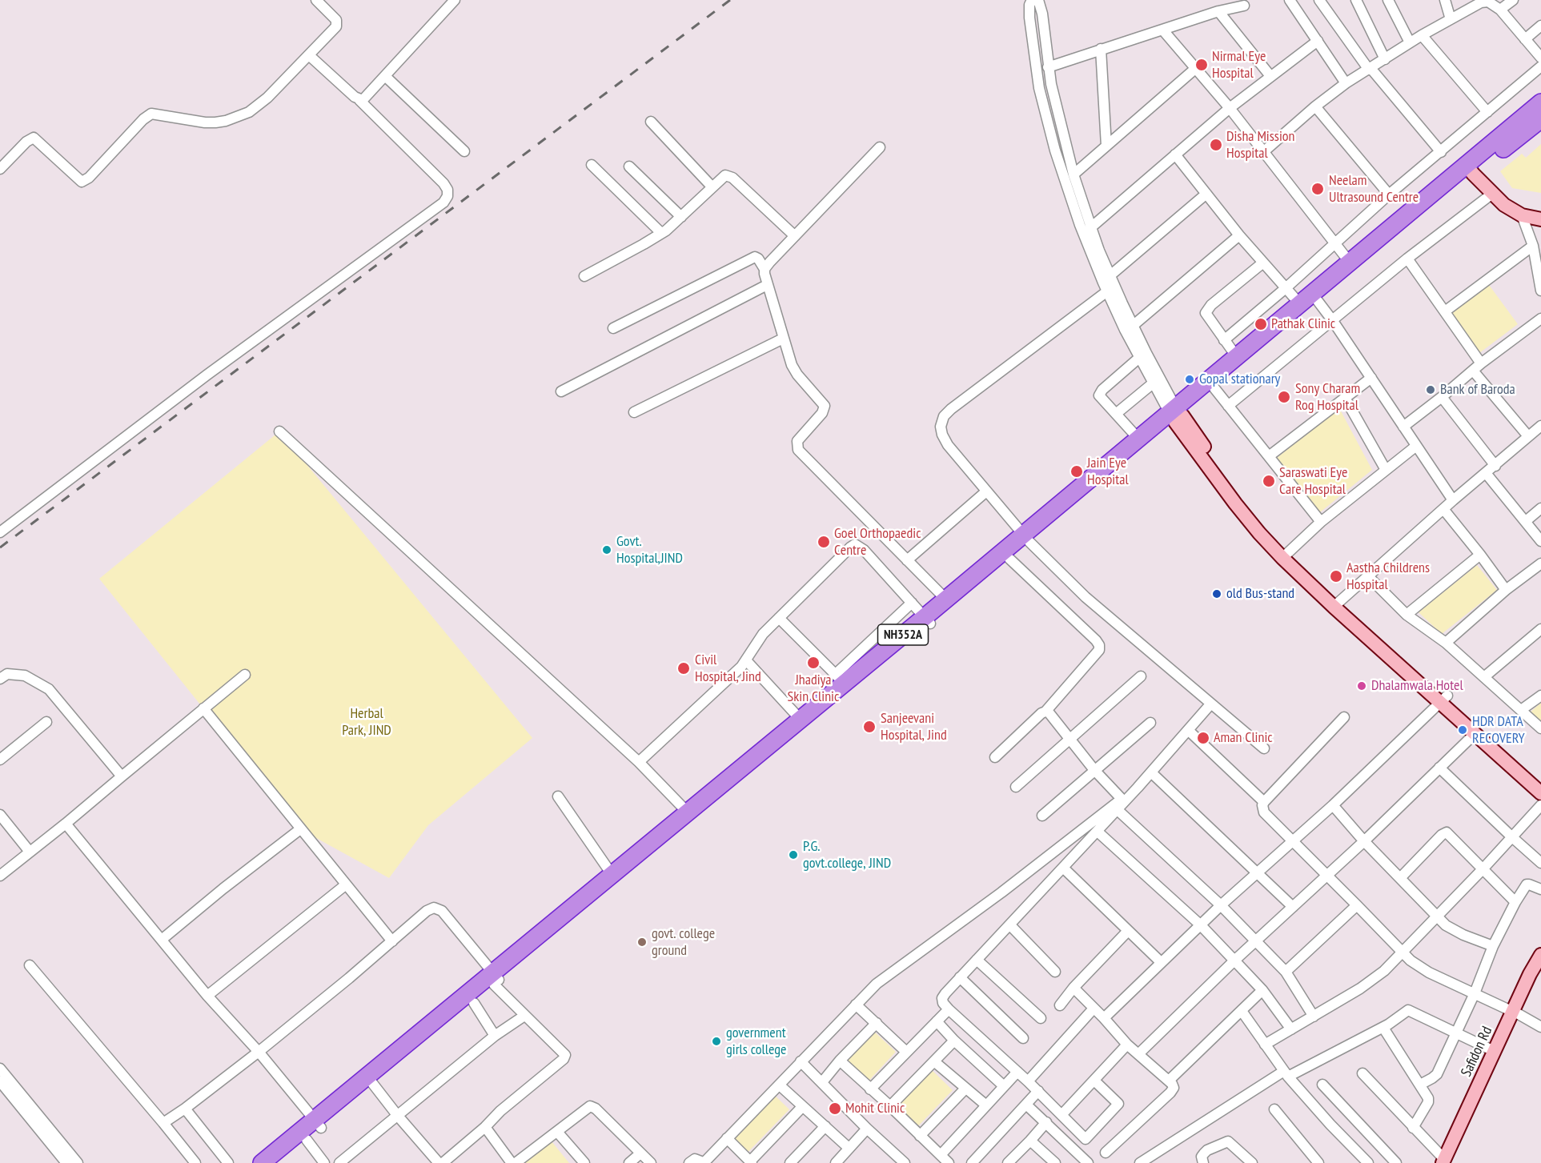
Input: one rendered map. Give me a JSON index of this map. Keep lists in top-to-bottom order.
{
  "streets": {
    "highway": ["NH352A"],
    "street": ["Safidon Rd"]
  },
  "parks": ["Herbal Park, JIND"],
  "places": [
    "Nirmal Eye Hospital",
    "Disha Mission Hospital",
    "Neelam Ultrasound Centre",
    "Pathak Clinic",
    "Gopal stationary",
    "Bank of Baroda",
    "Sony Charam Rog Hospital",
    "Jain Eye Hospital",
    "Saraswati Eye Care Hospital",
    "Goel Orthopaedic Centre",
    "Govt. Hospital,JIND",
    "Aastha Childrens Hospital",
    "old Bus-stand",
    "Jhadiya Skin Clinic",
    "Civil Hospital, Jind",
    "Dhalamwala Hotel",
    "Sanjeevani Hospital, Jind",
    "HDR DATA RECOVERY",
    "Aman Clinic",
    "P.G. govt.college, JIND",
    "govt. college ground",
    "government girls college",
    "Mohit Clinic"
  ]
}
